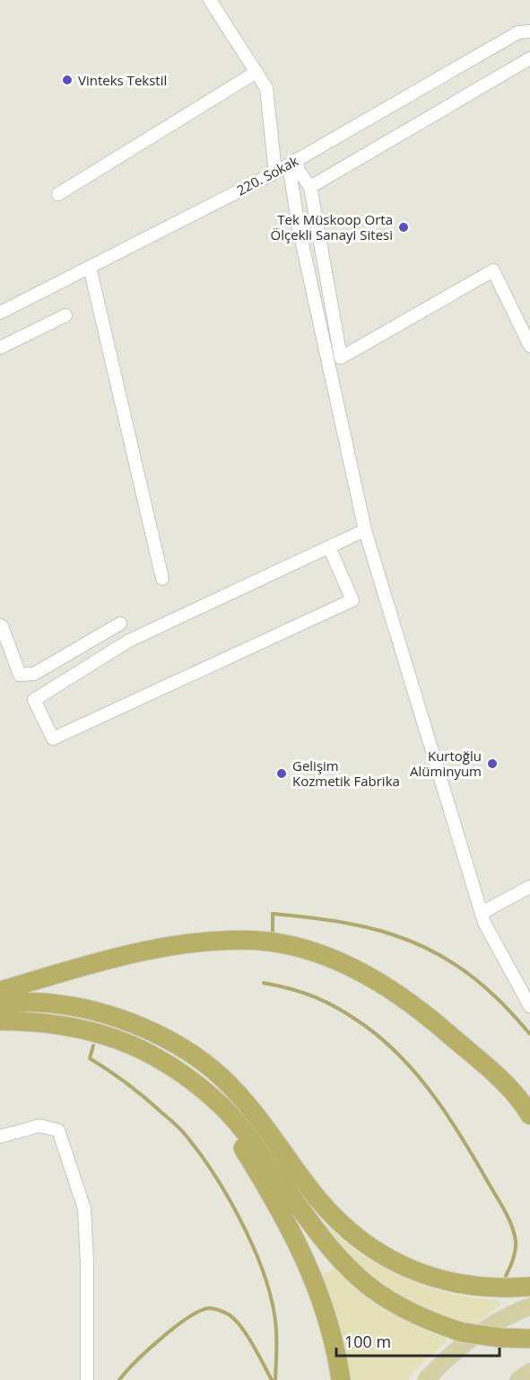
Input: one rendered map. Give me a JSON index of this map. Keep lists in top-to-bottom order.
{
  "streets": {
    "street": ["220. Sokak"]
  },
  "places": [
    "Vinteks Tekstil",
    "Tek Müskoop Orta Ölçekli Sanayi Sitesi",
    "Kurtoğlu Alüminyum",
    "Gelişim Kozmetik Fabrika"
  ],
  "scale_bar": "100 m"
}
